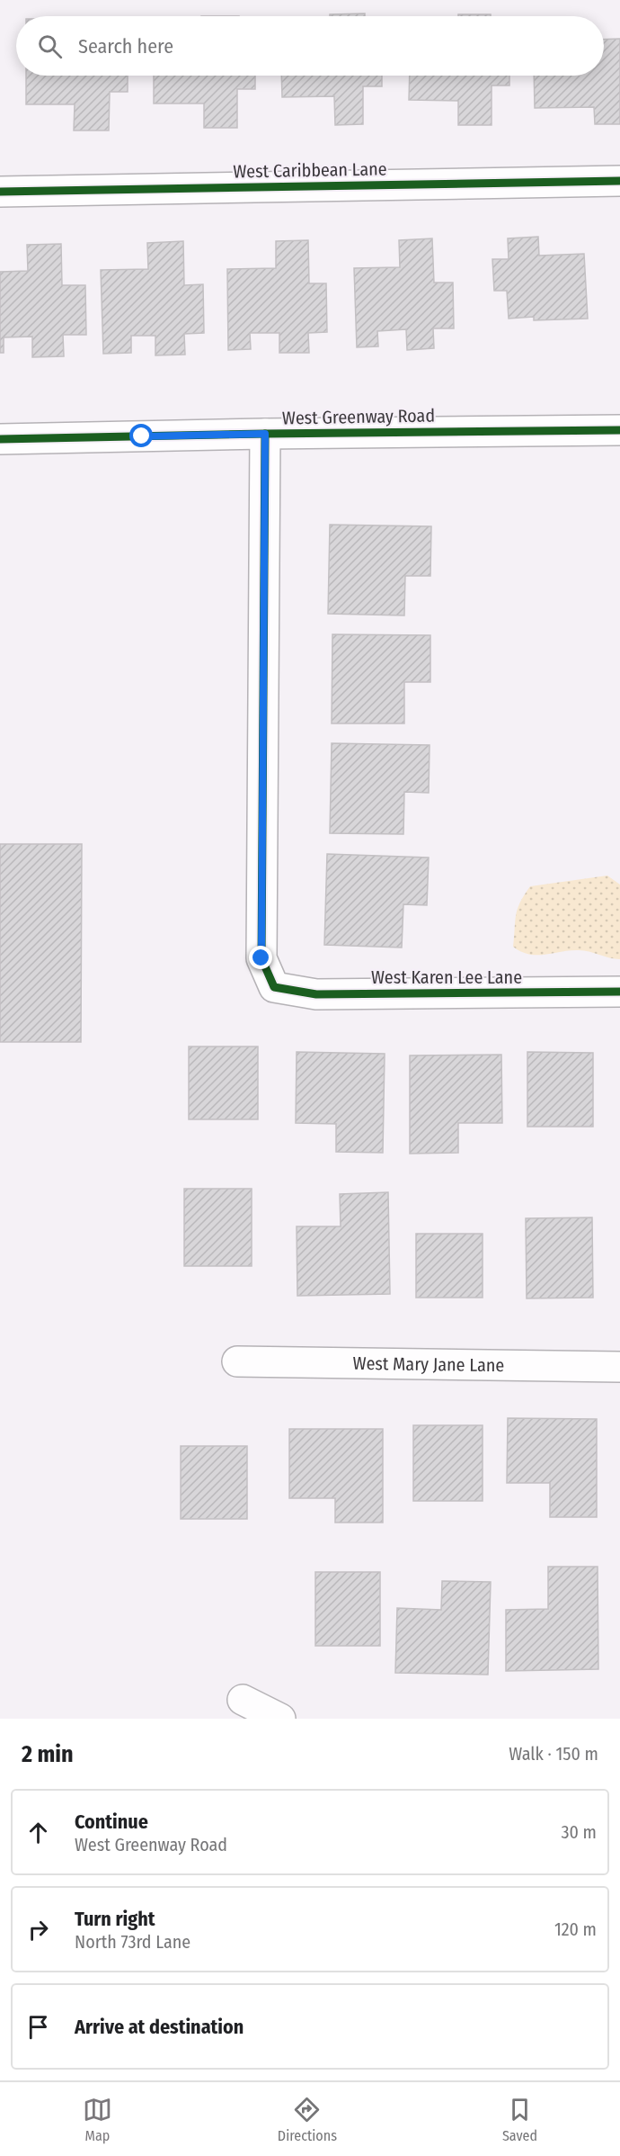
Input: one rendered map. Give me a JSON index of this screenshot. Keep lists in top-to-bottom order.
{
  "streets": {
    "street": [
      "West Caribbean Lane",
      "West Greenway Road",
      "West Karen Lee Lane",
      "West Mary Jane Lane"
    ]
  },
  "crossings": [
    ["West Greenway Road", "West Karen Lee Lane"]
  ],
  "page": {
    "search": "Search here",
    "heading": ["2 min", "Walk · 150 m"],
    "list": [
      ["Continue", "West Greenway Road", "30 m"],
      ["Turn right", "North 73rd Lane", "120 m"],
      "Arrive at destination"
    ],
    "nav": ["Map", "Directions", "Saved"]
  }
}
